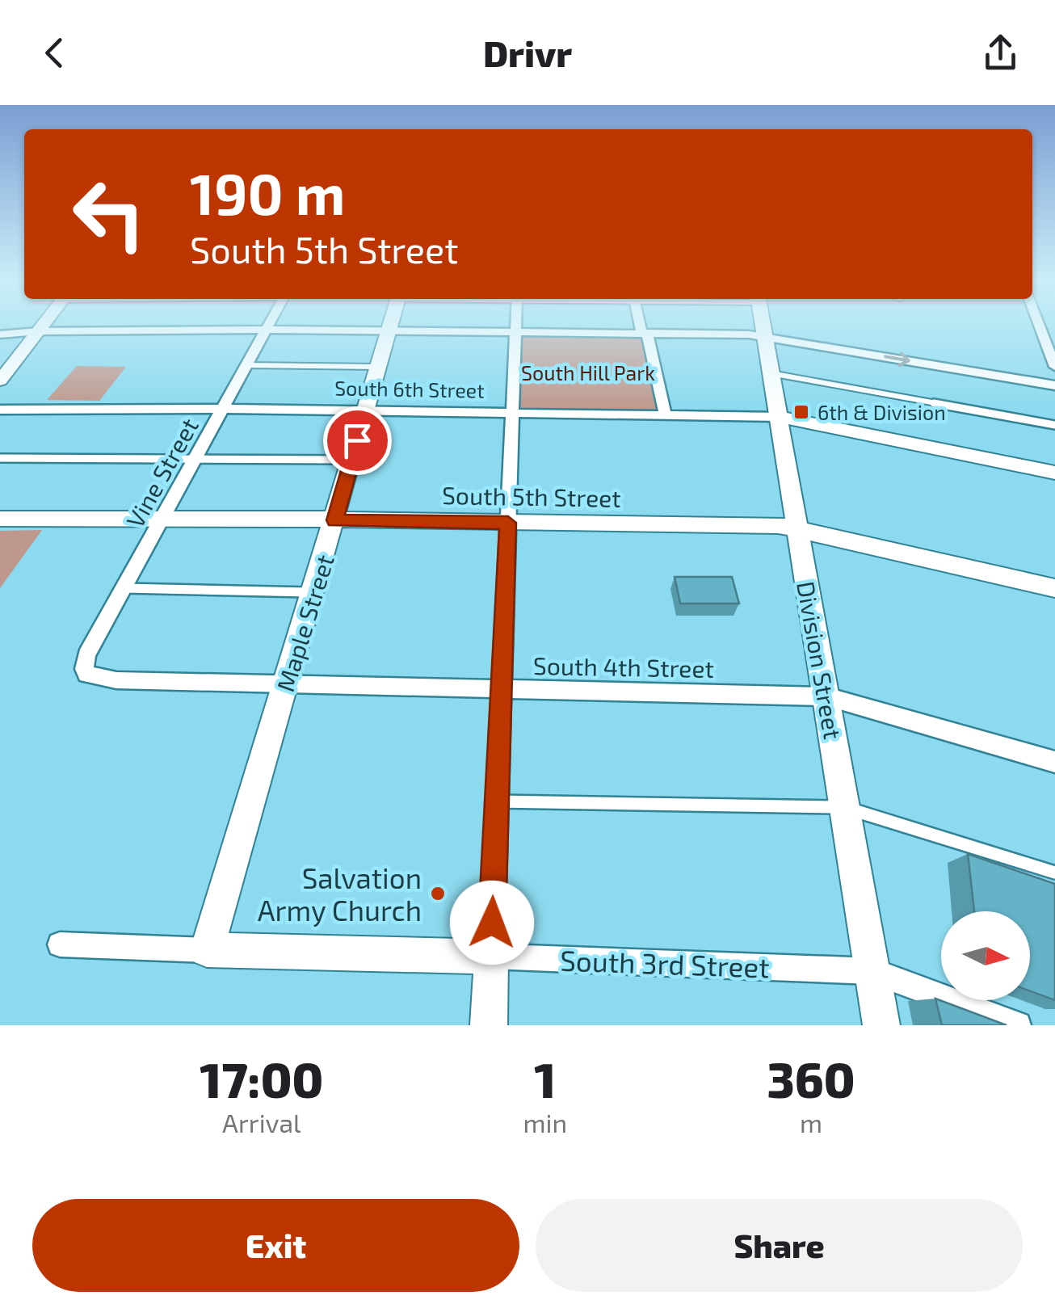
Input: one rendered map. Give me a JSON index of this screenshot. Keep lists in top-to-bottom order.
{
  "streets": {
    "street": [
      "South 6th Street",
      "Vine Street",
      "South 5th Street",
      "Maple Street",
      "Division Street",
      "South 4th Street",
      "South 3rd Street"
    ]
  },
  "crossings": [
    ["South 6th Street", "Vine Street"],
    ["South 6th Street", "Maple Street"],
    ["South 6th Street", "Division Street"],
    ["Vine Street", "South 5th Street"],
    ["Vine Street", "South 4th Street"],
    ["South 5th Street", "Maple Street"],
    ["South 5th Street", "Division Street"],
    ["Maple Street", "South 4th Street"],
    ["Maple Street", "South 3rd Street"],
    ["Division Street", "South 4th Street"],
    ["Division Street", "South 3rd Street"]
  ],
  "parks": ["South Hill Park"],
  "places": {
    "transit": ["6th & Division"],
    "other": ["Salvation Army Church"]
  },
  "north": "right",
  "page": {
    "header": "Drivr",
    "turn": ["190 m", "South 5th Street"],
    "eta": [
      "17:00",
      "Arrival",
      "1",
      "min",
      "360",
      "m"
    ],
    "buttons": ["Exit", "Share"]
  }
}
